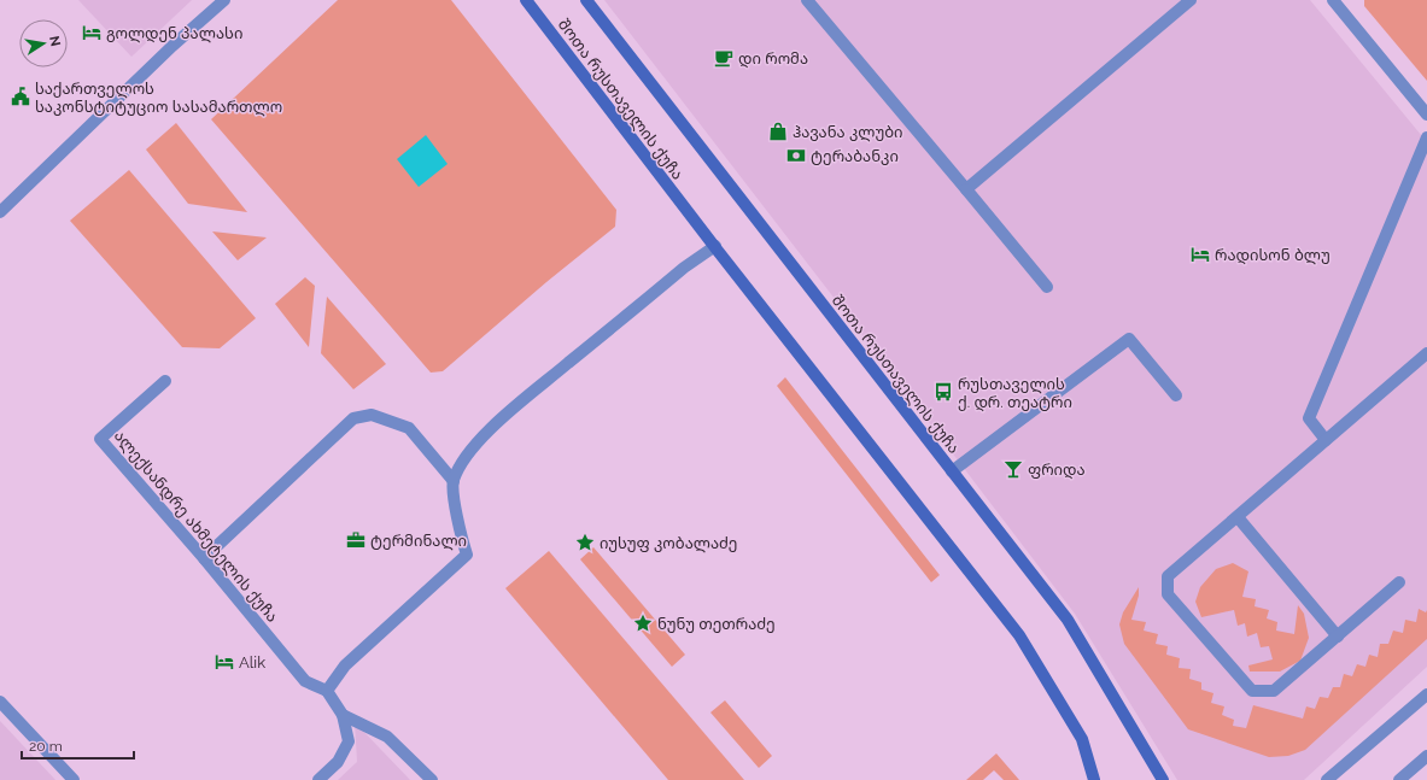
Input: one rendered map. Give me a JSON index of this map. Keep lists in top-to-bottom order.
{
  "streets": {
    "main road": ["შოთა რუსთაველის ქუჩა"],
    "street": ["ალექსანდრე ახმეტელის ქუჩა"]
  },
  "places": {
    "hotel": ["გოლდენ პალასი", "რადისონ ბლუ", "Alik"],
    "cafe": ["დი რომა"],
    "public building": ["საქართველოს საკონსტიტუციო სასამართლო"],
    "shop": ["ჰავანა კლუბი"],
    "bank": ["ტერაბანკი"],
    "bus stop": ["რუსთაველის ქ. დრ. თეატრი"],
    "bar": ["ფრიდა"],
    "office": ["ტერმინალი"],
    "place": ["იუსუფ კობალაძე", "ნუნუ თეთრაძე"]
  },
  "scale_bar": "20 m",
  "north": "right"
}
